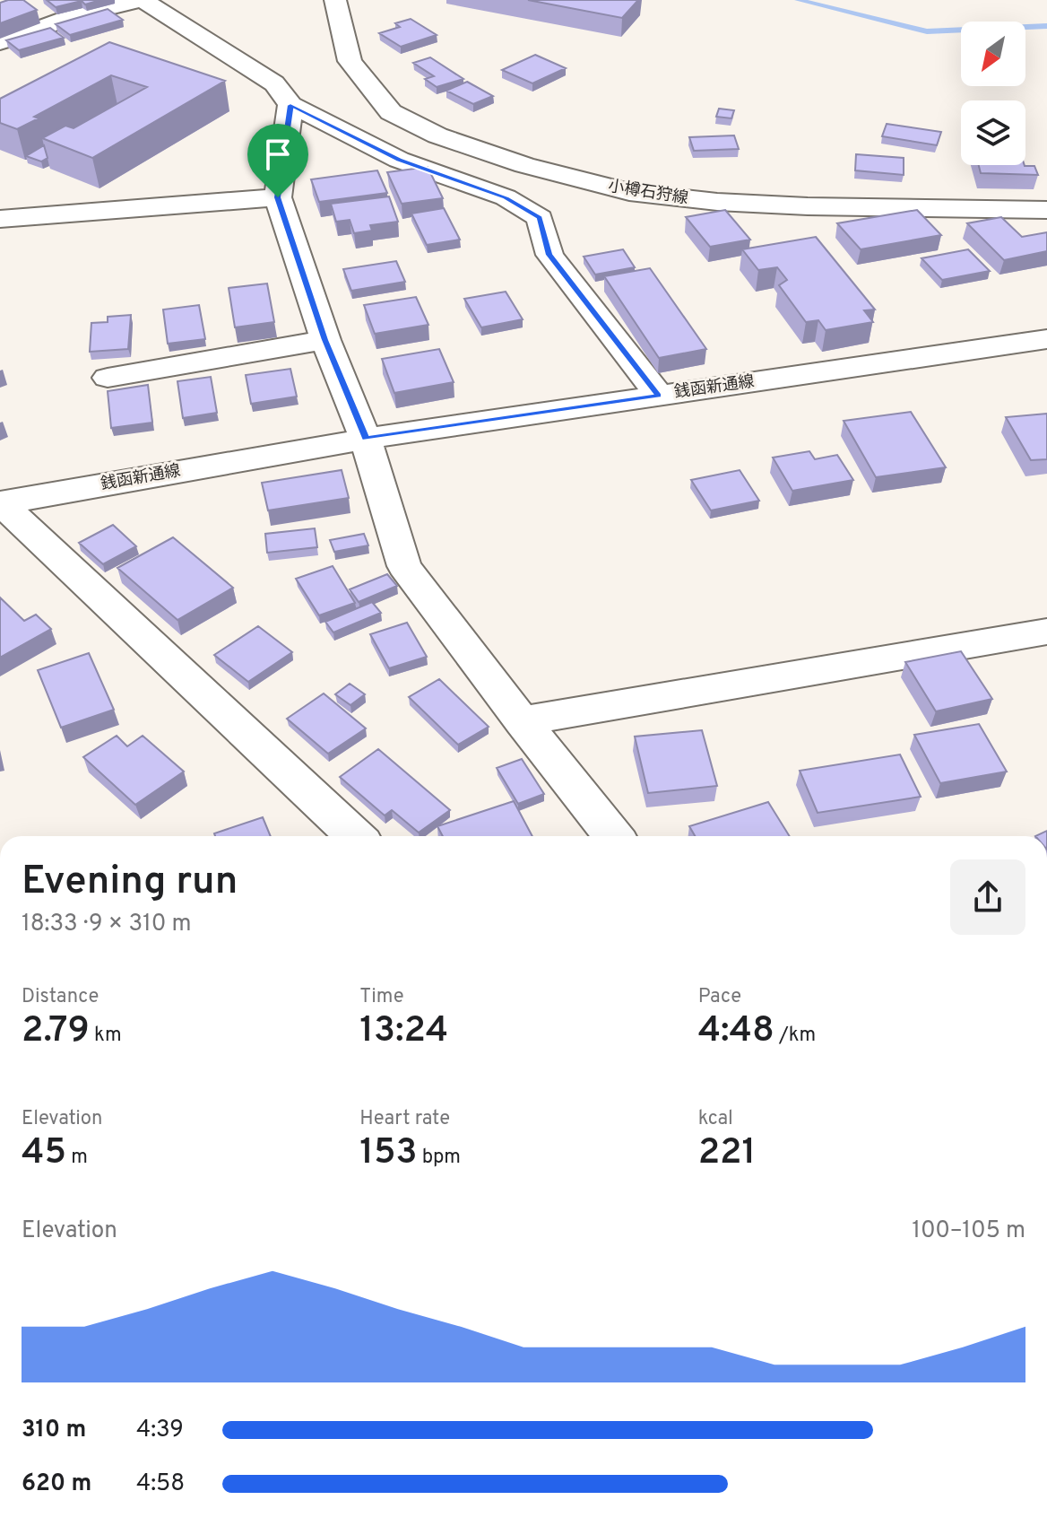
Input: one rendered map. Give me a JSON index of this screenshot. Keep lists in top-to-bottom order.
{
  "streets": {
    "street": ["小樽石狩線", "銭函新通線"]
  },
  "north": "bottom left",
  "page": {
    "heading": ["Evening run", "18:33 · 9 × 310 m"],
    "stats": [
      ["Distance", "2.79 km"],
      ["Time", "13:24"],
      ["Pace", "4:48 /km"],
      ["Elevation", "45 m"],
      ["Heart rate", "153 bpm"],
      ["kcal", "221"]
    ],
    "chart": ["Elevation", "100–105 m"],
    "list": [
      {
        "name": "310 m",
        "note": "4:39"
      },
      {
        "name": "620 m",
        "note": "4:58"
      }
    ]
  }
}
